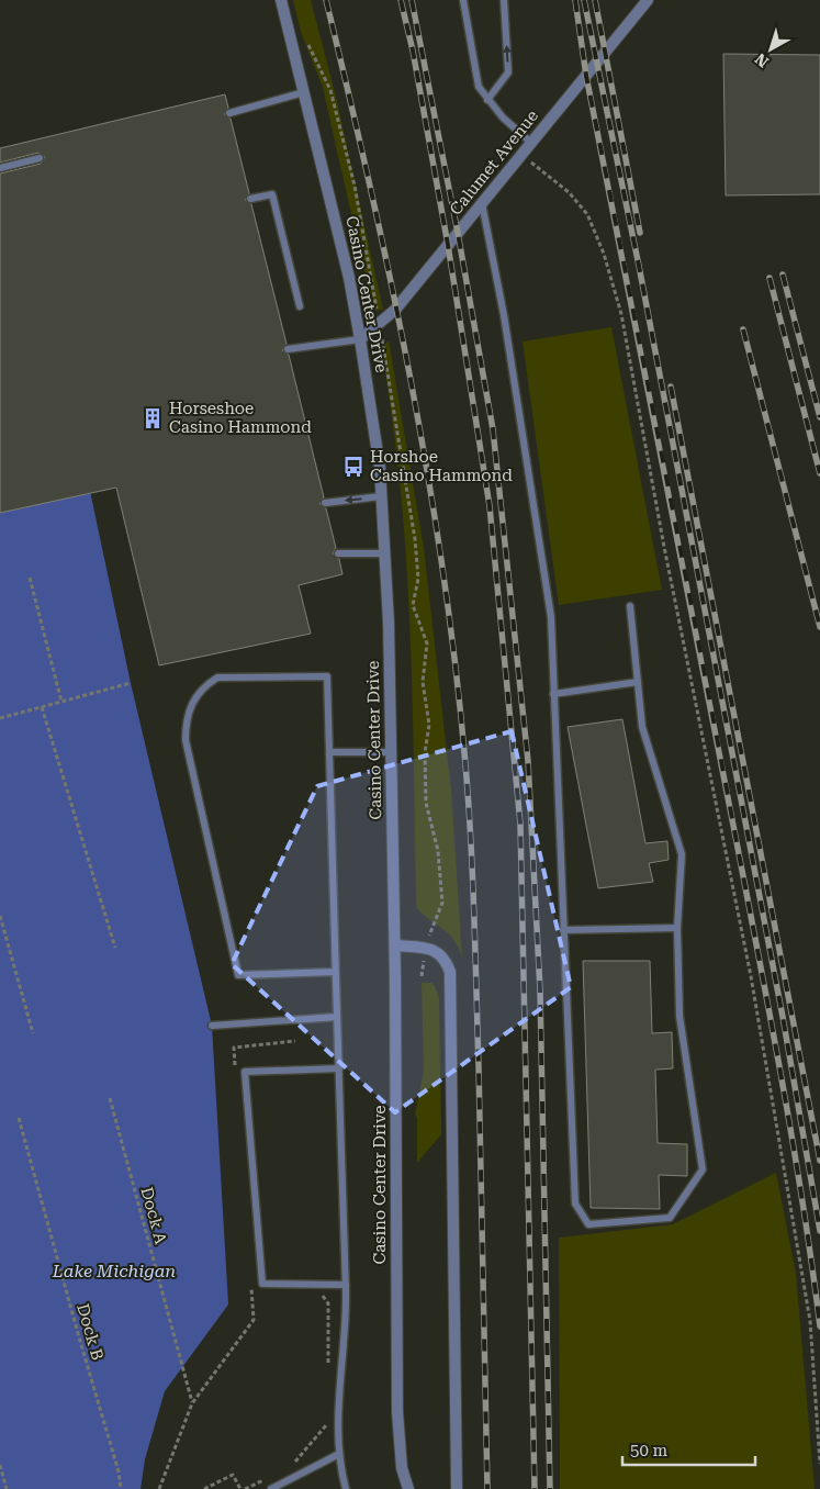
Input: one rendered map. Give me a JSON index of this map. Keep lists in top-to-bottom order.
{
  "streets": {
    "street": ["Calumet Avenue", "Casino Center Drive"],
    "path": ["Dock A", "Dock B"]
  },
  "crossings": [
    ["Calumet Avenue", "Casino Center Drive"]
  ],
  "water": ["Lake Michigan"],
  "places": {
    "building": ["Horseshoe Casino Hammond"],
    "bus stop": ["Horshoe Casino Hammond"]
  },
  "scale_bar": "50 m",
  "north": "bottom left"
}
